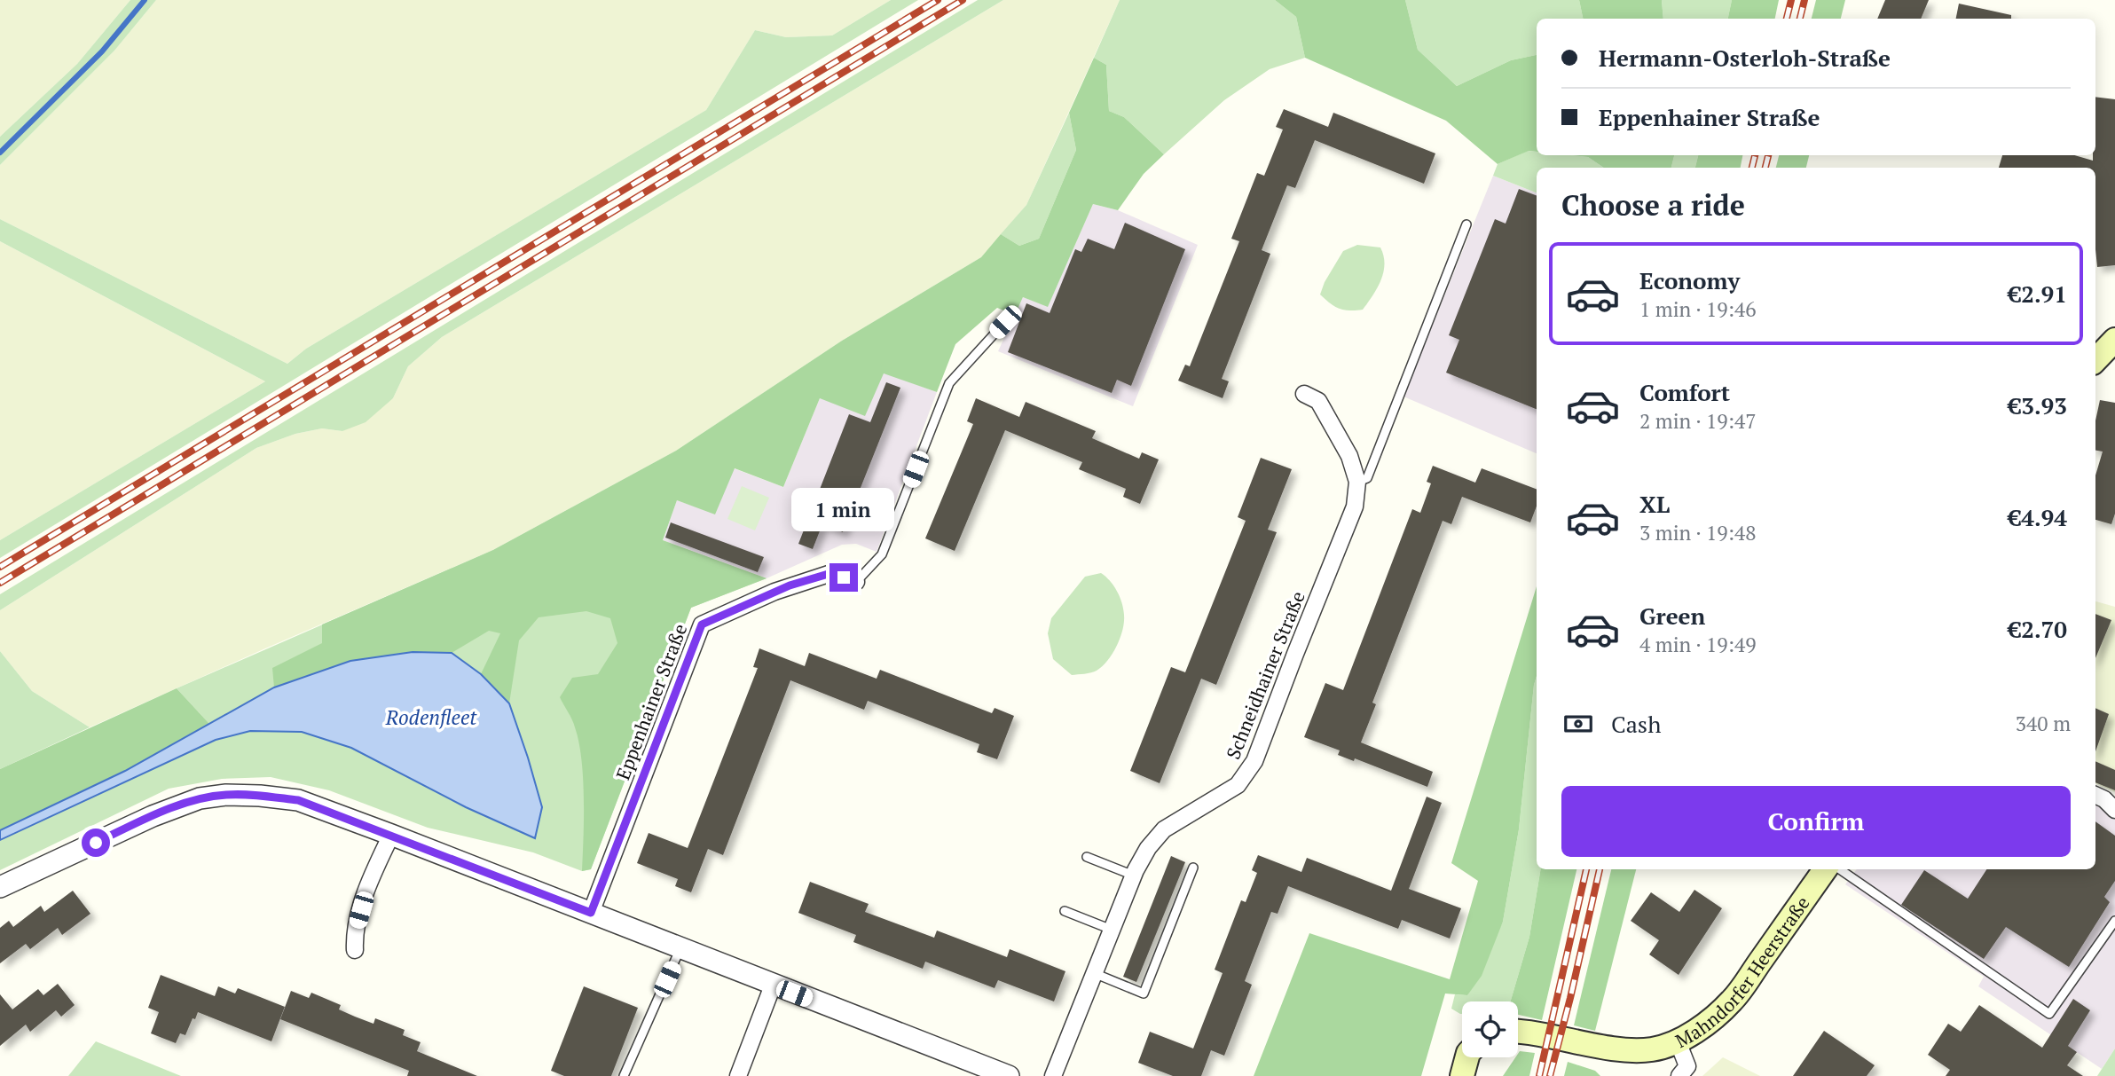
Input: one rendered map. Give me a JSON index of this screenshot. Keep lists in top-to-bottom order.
{
  "streets": {
    "main road": ["Mahndorfer Heerstraße"],
    "street": ["Schneidhainer Straße", "Eppenhainer Straße"]
  },
  "water": ["Rodenfleet"],
  "page": {
    "banner": ["Hermann-Osterloh-Straße", "Eppenhainer Straße"],
    "heading": "Choose a ride",
    "list": [
      {
        "name": "Economy",
        "note": "1 min · 19:46",
        "value": "€2.91"
      },
      {
        "name": "Comfort",
        "note": "2 min · 19:47",
        "value": "€3.93"
      },
      {
        "name": "XL",
        "note": "3 min · 19:48",
        "value": "€4.94"
      },
      {
        "name": "Green",
        "note": "4 min · 19:49",
        "value": "€2.70"
      }
    ],
    "bubble": "1 min",
    "pay": ["Cash", "340 m"],
    "buttons": "Confirm"
  }
}
